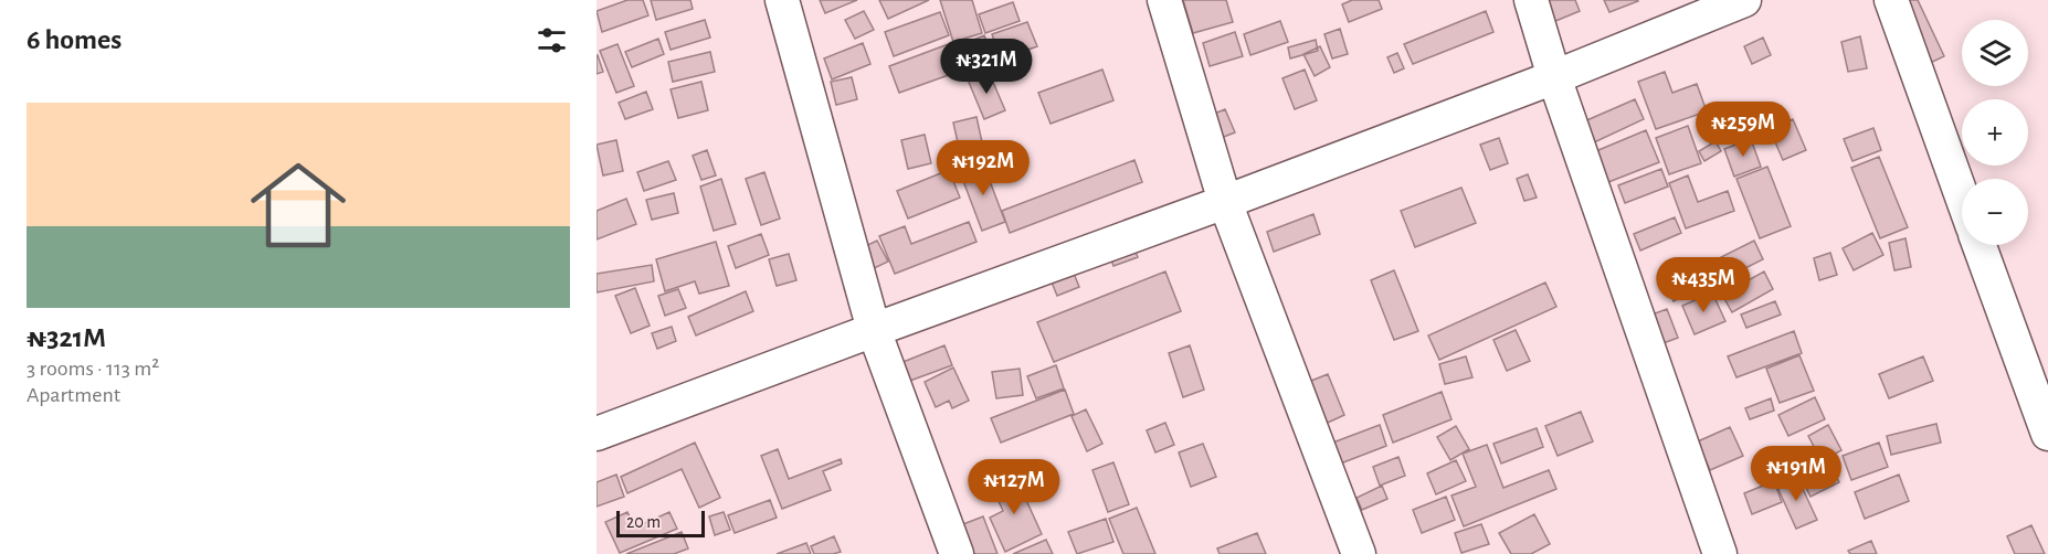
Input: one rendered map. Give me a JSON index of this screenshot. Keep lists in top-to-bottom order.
{
  "scale_bar": "20 m",
  "page": {
    "heading": "6 homes",
    "map_buttons": ["+", "−"],
    "price": [
      "₦321M",
      "₦259M",
      "₦192M",
      "₦435M",
      "₦191M",
      "₦127M"
    ],
    "list": [
      {
        "name": "₦321M",
        "note": "3 rooms · 113 m² · Apartment"
      }
    ],
    "scale": "20 m"
  }
}
